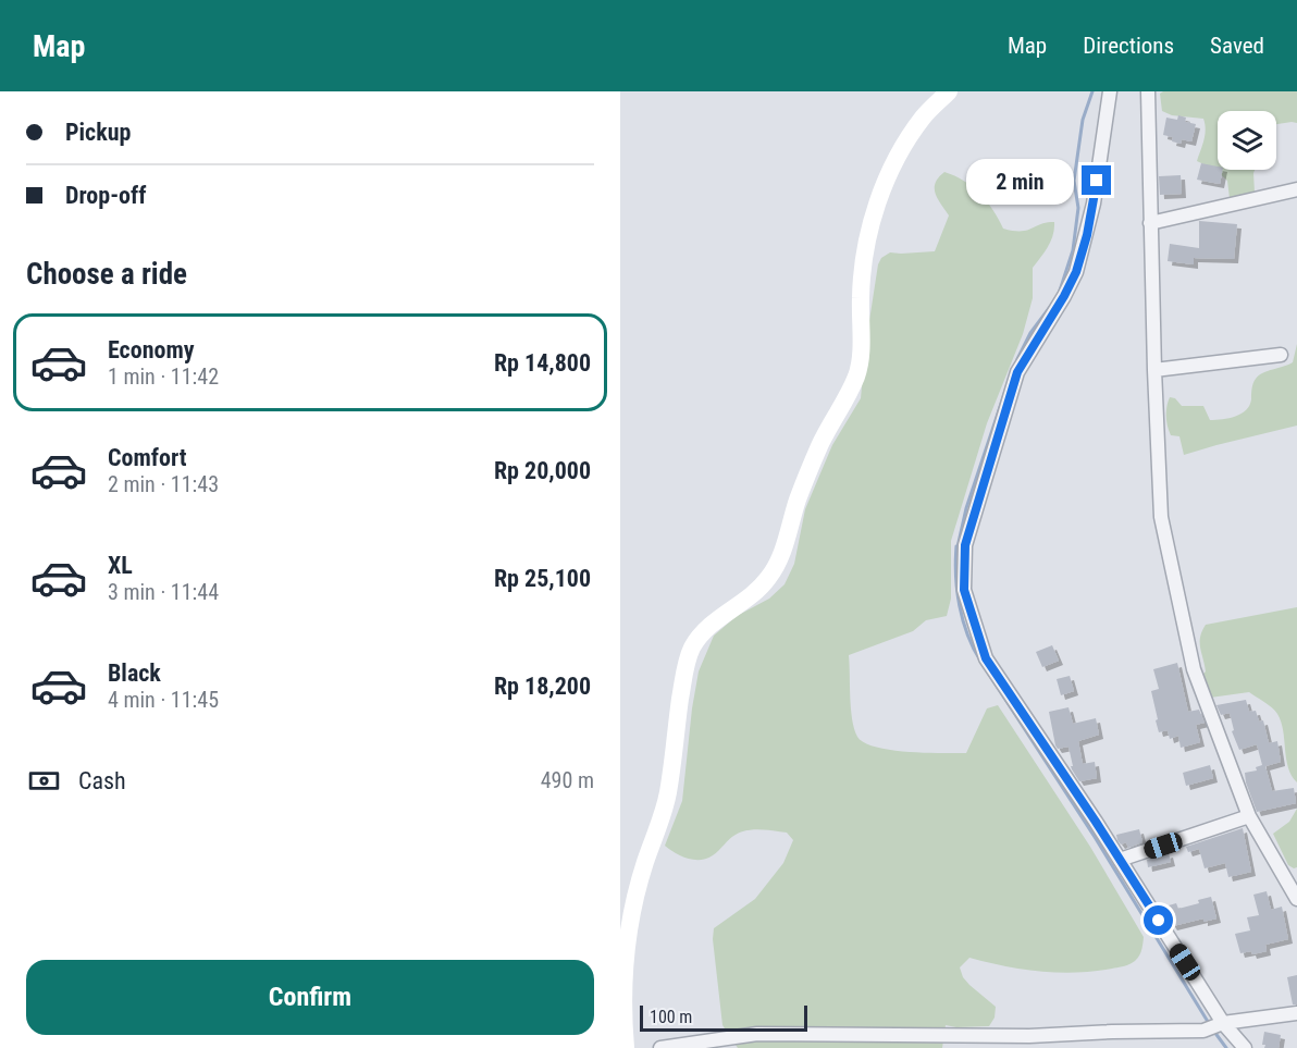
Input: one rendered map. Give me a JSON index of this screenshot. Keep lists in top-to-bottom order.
{
  "scale_bar": "100 m",
  "page": {
    "header": "Map",
    "nav": ["Map", "Directions", "Saved"],
    "banner": ["Pickup", "Drop-off"],
    "bubble": "2 min",
    "heading": "Choose a ride",
    "list": [
      {
        "name": "Economy",
        "note": "1 min · 11:42",
        "value": "Rp 14,800"
      },
      {
        "name": "Comfort",
        "note": "2 min · 11:43",
        "value": "Rp 20,000"
      },
      {
        "name": "XL",
        "note": "3 min · 11:44",
        "value": "Rp 25,100"
      },
      {
        "name": "Black",
        "note": "4 min · 11:45",
        "value": "Rp 18,200"
      }
    ],
    "pay": ["Cash", "490 m"],
    "buttons": "Confirm",
    "scale": "100 m"
  }
}
